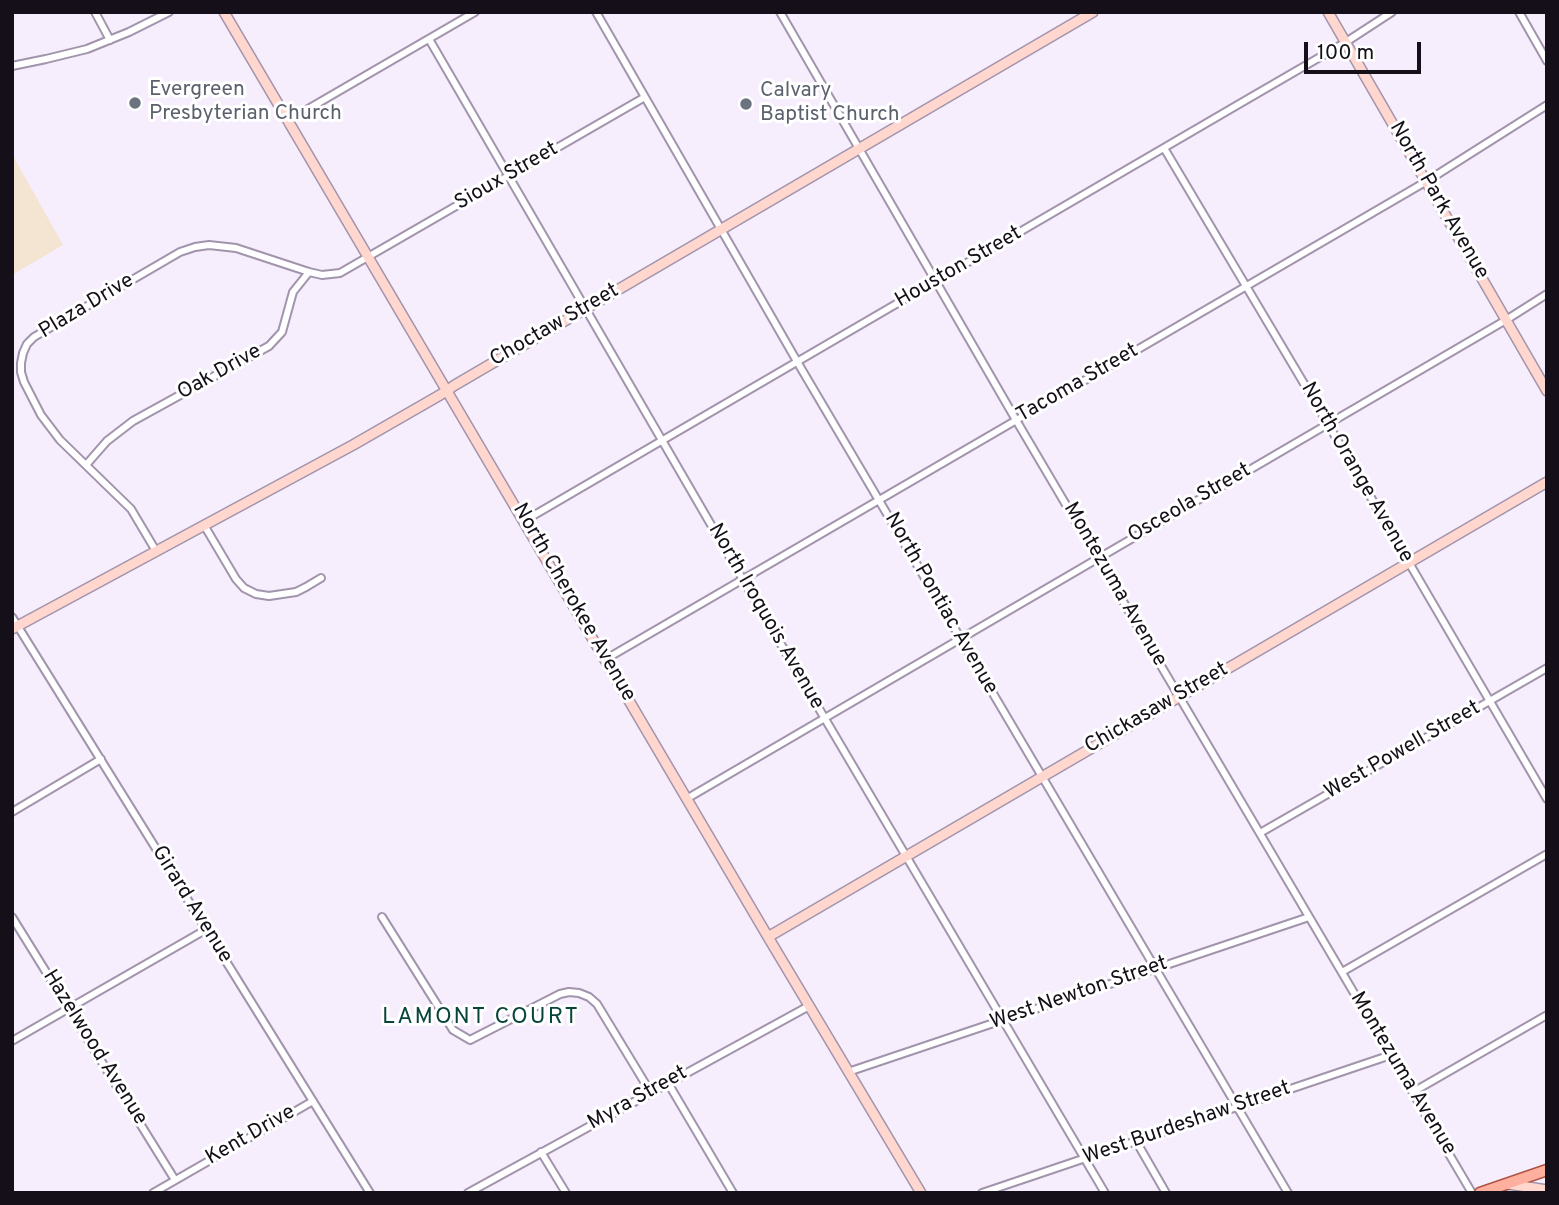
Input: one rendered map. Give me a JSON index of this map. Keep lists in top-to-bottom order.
{
  "streets": {
    "street": [
      "Sioux Street",
      "North Park Avenue",
      "Houston Street",
      "Plaza Drive",
      "Choctaw Street",
      "Oak Drive",
      "Tacoma Street",
      "North Orange Avenue",
      "Osceola Street",
      "Montezuma Avenue",
      "North Cherokee Avenue",
      "North Pontiac Avenue",
      "North Iroquois Avenue",
      "Chickasaw Street",
      "West Powell Street",
      "Girard Avenue",
      "West Newton Street",
      "Hazelwood Avenue",
      "Myra Street",
      "West Burdeshaw Street",
      "Kent Drive"
    ]
  },
  "crossings": [
    ["Sioux Street", "North Cherokee Avenue"],
    ["Sioux Street", "North Pontiac Avenue"],
    ["Sioux Street", "North Iroquois Avenue"],
    ["North Park Avenue", "Houston Street"],
    ["North Park Avenue", "Tacoma Street"],
    ["North Park Avenue", "Osceola Street"],
    ["Houston Street", "North Orange Avenue"],
    ["Houston Street", "Montezuma Avenue"],
    ["Houston Street", "North Cherokee Avenue"],
    ["Houston Street", "North Pontiac Avenue"],
    ["Houston Street", "North Iroquois Avenue"],
    ["Plaza Drive", "Choctaw Street"],
    ["Plaza Drive", "Oak Drive"],
    ["Choctaw Street", "Montezuma Avenue"],
    ["Choctaw Street", "North Cherokee Avenue"],
    ["Choctaw Street", "North Pontiac Avenue"],
    ["Choctaw Street", "North Iroquois Avenue"],
    ["Choctaw Street", "Girard Avenue"],
    ["Tacoma Street", "North Orange Avenue"],
    ["Tacoma Street", "Montezuma Avenue"],
    ["Tacoma Street", "North Cherokee Avenue"],
    ["Tacoma Street", "North Pontiac Avenue"],
    ["Tacoma Street", "North Iroquois Avenue"],
    ["North Orange Avenue", "Osceola Street"],
    ["North Orange Avenue", "Chickasaw Street"],
    ["North Orange Avenue", "West Powell Street"],
    ["Osceola Street", "Montezuma Avenue"],
    ["Osceola Street", "North Cherokee Avenue"],
    ["Osceola Street", "North Pontiac Avenue"],
    ["Osceola Street", "North Iroquois Avenue"],
    ["Montezuma Avenue", "Chickasaw Street"],
    ["Montezuma Avenue", "West Powell Street"],
    ["Montezuma Avenue", "West Newton Street"],
    ["Montezuma Avenue", "West Burdeshaw Street"],
    ["North Cherokee Avenue", "Chickasaw Street"],
    ["North Cherokee Avenue", "West Newton Street"],
    ["North Cherokee Avenue", "Myra Street"],
    ["North Pontiac Avenue", "Chickasaw Street"],
    ["North Pontiac Avenue", "West Newton Street"],
    ["North Pontiac Avenue", "West Burdeshaw Street"],
    ["North Iroquois Avenue", "Chickasaw Street"],
    ["North Iroquois Avenue", "West Newton Street"],
    ["North Iroquois Avenue", "West Burdeshaw Street"],
    ["Girard Avenue", "Kent Drive"],
    ["Hazelwood Avenue", "Kent Drive"]
  ],
  "districts": ["LAMONT COURT"],
  "places": ["Evergreen Presbyterian Church", "Calvary Baptist Church"],
  "scale_bar": "100 m"
}
